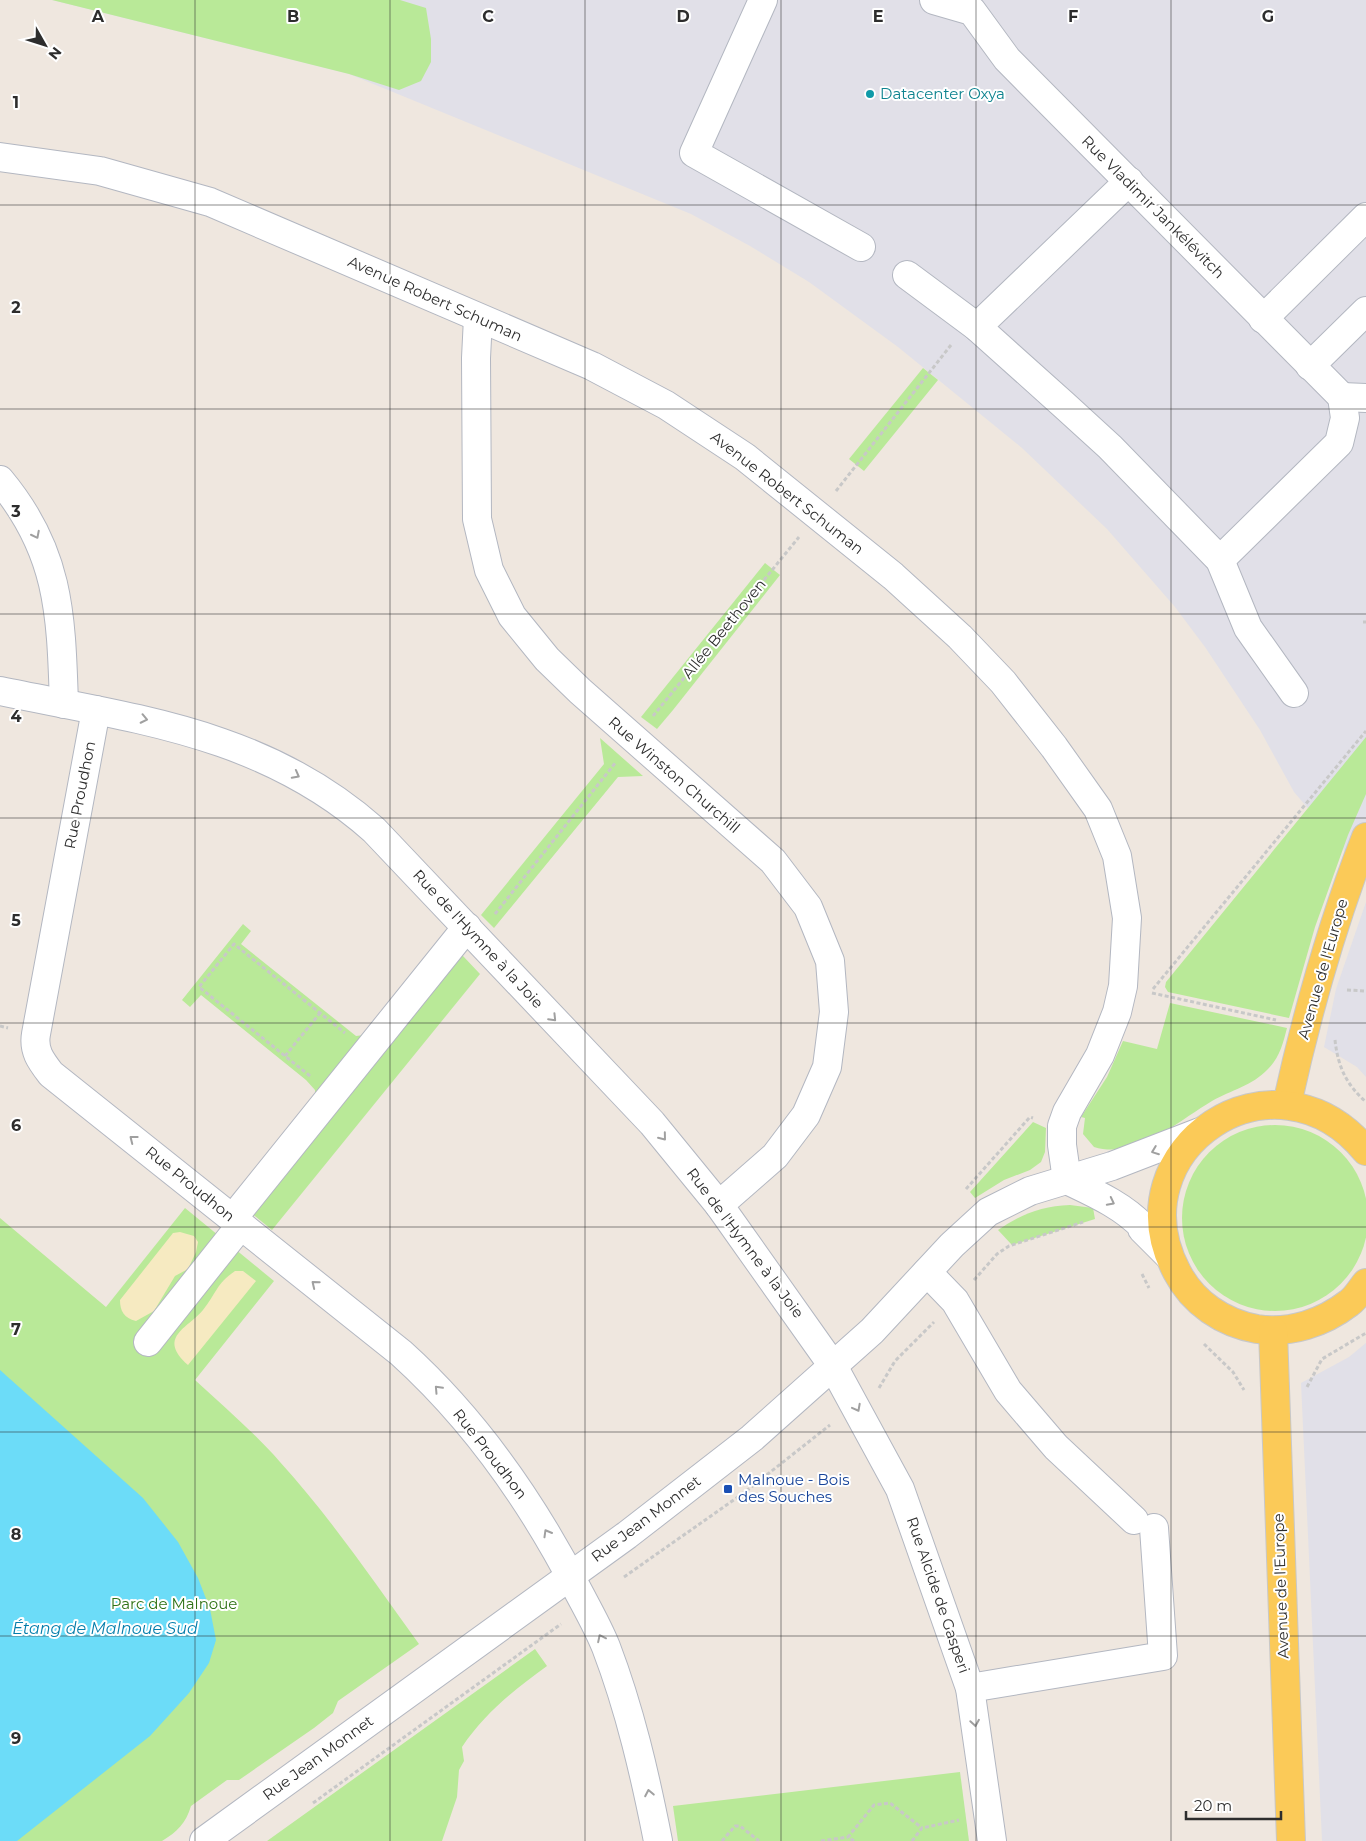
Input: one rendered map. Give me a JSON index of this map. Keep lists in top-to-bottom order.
{
  "streets": {
    "main road": ["Avenue de l'Europe"],
    "street": [
      "Rue Vladimir Jankélévitch",
      "Avenue Robert Schuman",
      "Rue Winston Churchill",
      "Rue Proudhon",
      "Rue de l'Hymne à la Joie",
      "Rue Jean Monnet",
      "Rue Alcide de Gasperi"
    ],
    "path": ["Allée Beethoven"]
  },
  "crossings": [
    ["Avenue Robert Schuman", "Allée Beethoven"],
    ["Avenue Robert Schuman", "Rue Winston Churchill"],
    ["Avenue Robert Schuman", "Rue Jean Monnet"],
    ["Allée Beethoven", "Rue Winston Churchill"],
    ["Allée Beethoven", "Rue de l'Hymne à la Joie"],
    ["Rue Winston Churchill", "Rue de l'Hymne à la Joie"],
    ["Rue Proudhon", "Rue de l'Hymne à la Joie"],
    ["Rue Proudhon", "Rue Jean Monnet"],
    ["Rue de l'Hymne à la Joie", "Rue Jean Monnet"],
    ["Rue de l'Hymne à la Joie", "Rue Alcide de Gasperi"],
    ["Rue Jean Monnet", "Rue Alcide de Gasperi"]
  ],
  "one_way": ["Rue Proudhon", "Rue de l'Hymne à la Joie", "Rue Alcide de Gasperi"],
  "water": ["Étang de Malnoue Sud"],
  "parks": ["Parc de Malnoue"],
  "places": {
    "other": ["Datacenter Oxya"],
    "transit": ["Malnoue - Bois des Souches"]
  },
  "scale_bar": "20 m",
  "north": "bottom right",
  "grid": {
    "columns": [
      "A",
      "B",
      "C",
      "D",
      "E",
      "F",
      "G"
    ],
    "rows": [
      "1",
      "2",
      "3",
      "4",
      "5",
      "6",
      "7",
      "8",
      "9"
    ]
  }
}
